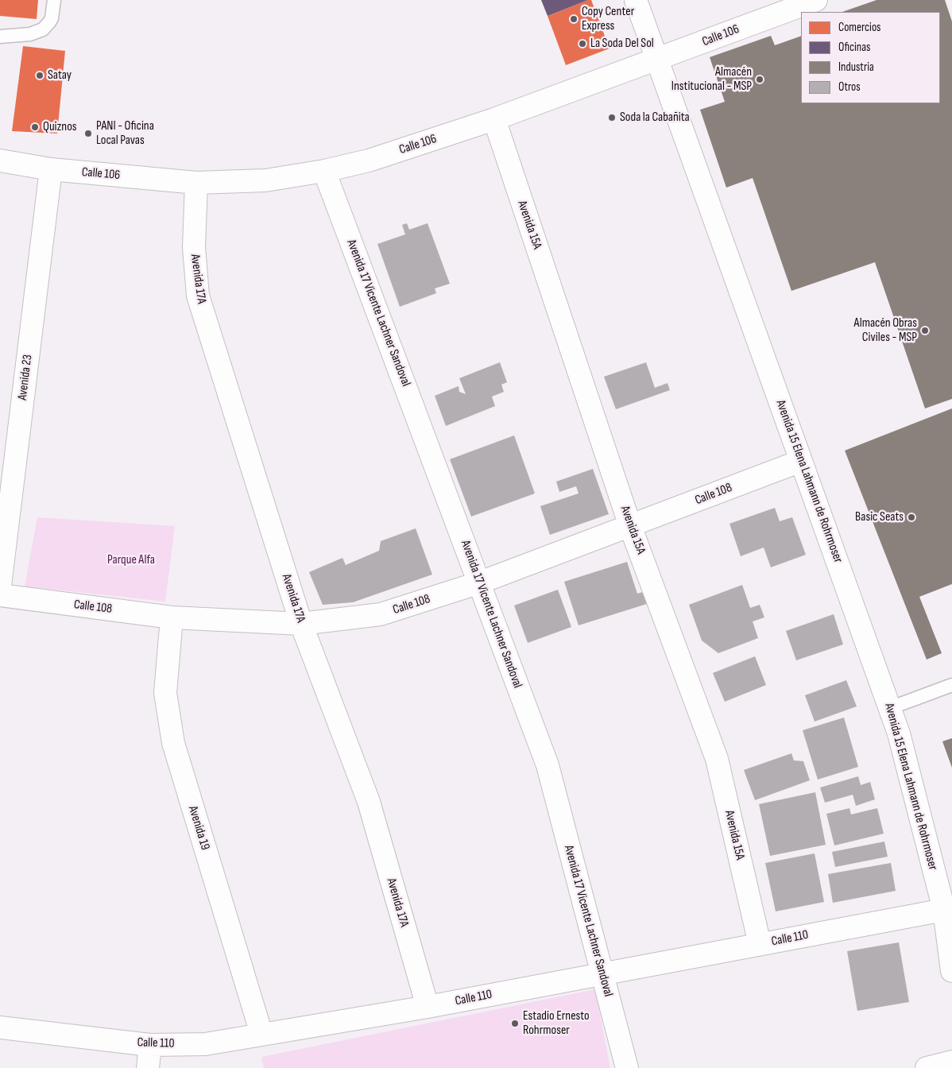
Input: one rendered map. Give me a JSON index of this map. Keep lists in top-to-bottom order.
{
  "streets": {
    "street": [
      "Calle 106",
      "Avenida 15A",
      "Avenida 17A",
      "Avenida 17 Vicente Lachner Sandoval",
      "Avenida 23",
      "Avenida 15 Elena Lahmann de Rohrmoser",
      "Calle 108",
      "Avenida 19",
      "Calle 110"
    ]
  },
  "crossings": [
    ["Calle 106", "Avenida 15A"],
    ["Calle 106", "Avenida 17A"],
    ["Calle 106", "Avenida 17 Vicente Lachner Sandoval"],
    ["Calle 106", "Avenida 23"],
    ["Calle 106", "Avenida 15 Elena Lahmann de Rohrmoser"],
    ["Avenida 15A", "Calle 108"],
    ["Avenida 15A", "Calle 110"],
    ["Avenida 17A", "Calle 108"],
    ["Avenida 17A", "Calle 110"],
    ["Avenida 17 Vicente Lachner Sandoval", "Calle 108"],
    ["Avenida 17 Vicente Lachner Sandoval", "Calle 110"],
    ["Avenida 15 Elena Lahmann de Rohrmoser", "Calle 108"],
    ["Avenida 15 Elena Lahmann de Rohrmoser", "Calle 110"],
    ["Calle 108", "Avenida 19"],
    ["Avenida 19", "Calle 110"]
  ],
  "parks": ["Parque Alfa"],
  "places": [
    "Copy Center Express",
    "La Soda Del Sol",
    "Satay",
    "Almacén Institucional - MSP",
    "Soda la Cabañita",
    "Quiznos",
    "PANI - Oficina Local Pavas",
    "Almacén Obras Civiles - MSP",
    "Basic Seats",
    "Estadio Ernesto Rohrmoser"
  ],
  "legend": [
    "Comercios",
    "Oficinas",
    "Industria",
    "Otros"
  ]
}
